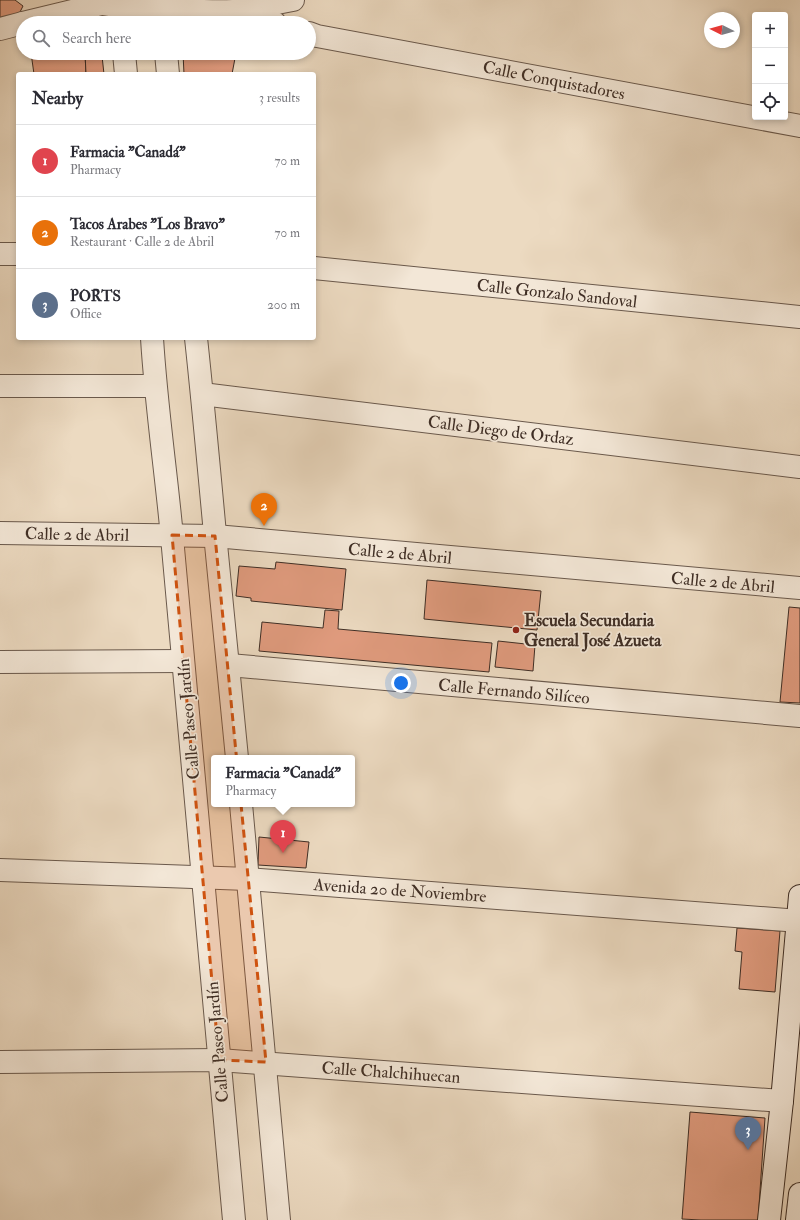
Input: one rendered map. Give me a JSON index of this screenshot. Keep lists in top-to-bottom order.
{
  "streets": {
    "street": [
      "Calle Conquistadores",
      "Calle Gonzalo Sandoval",
      "Calle Diego de Ordaz",
      "Calle 2 de Abril",
      "Calle Fernando Silíceo",
      "Calle Paseo Jardín",
      "Avenida 20 de Noviembre",
      "Calle Chalchihuecan"
    ]
  },
  "crossings": [
    ["Calle 2 de Abril", "Calle Paseo Jardín"],
    ["Calle Paseo Jardín", "Avenida 20 de Noviembre"],
    ["Calle Paseo Jardín", "Calle Chalchihuecan"]
  ],
  "places": ["Escuela Secundaria General José Azueta"],
  "north": "left",
  "page": {
    "map_buttons": ["+", "−"],
    "search": "Search here",
    "heading": ["Nearby", "3 results"],
    "list": [
      {
        "mark": "1",
        "name": "Farmacia \"Canadá\"",
        "note": "Pharmacy",
        "value": "70 m"
      },
      {
        "mark": "2",
        "name": "Tacos Arabes \"Los Bravo\"",
        "note": "Restaurant · Calle 2 de Abril",
        "value": "70 m"
      },
      {
        "mark": "3",
        "name": "PORTS",
        "note": "Office",
        "value": "200 m"
      }
    ],
    "pins": ["2", "1", "3"],
    "popup": ["Farmacia \"Canadá\"", "Pharmacy"]
  }
}
